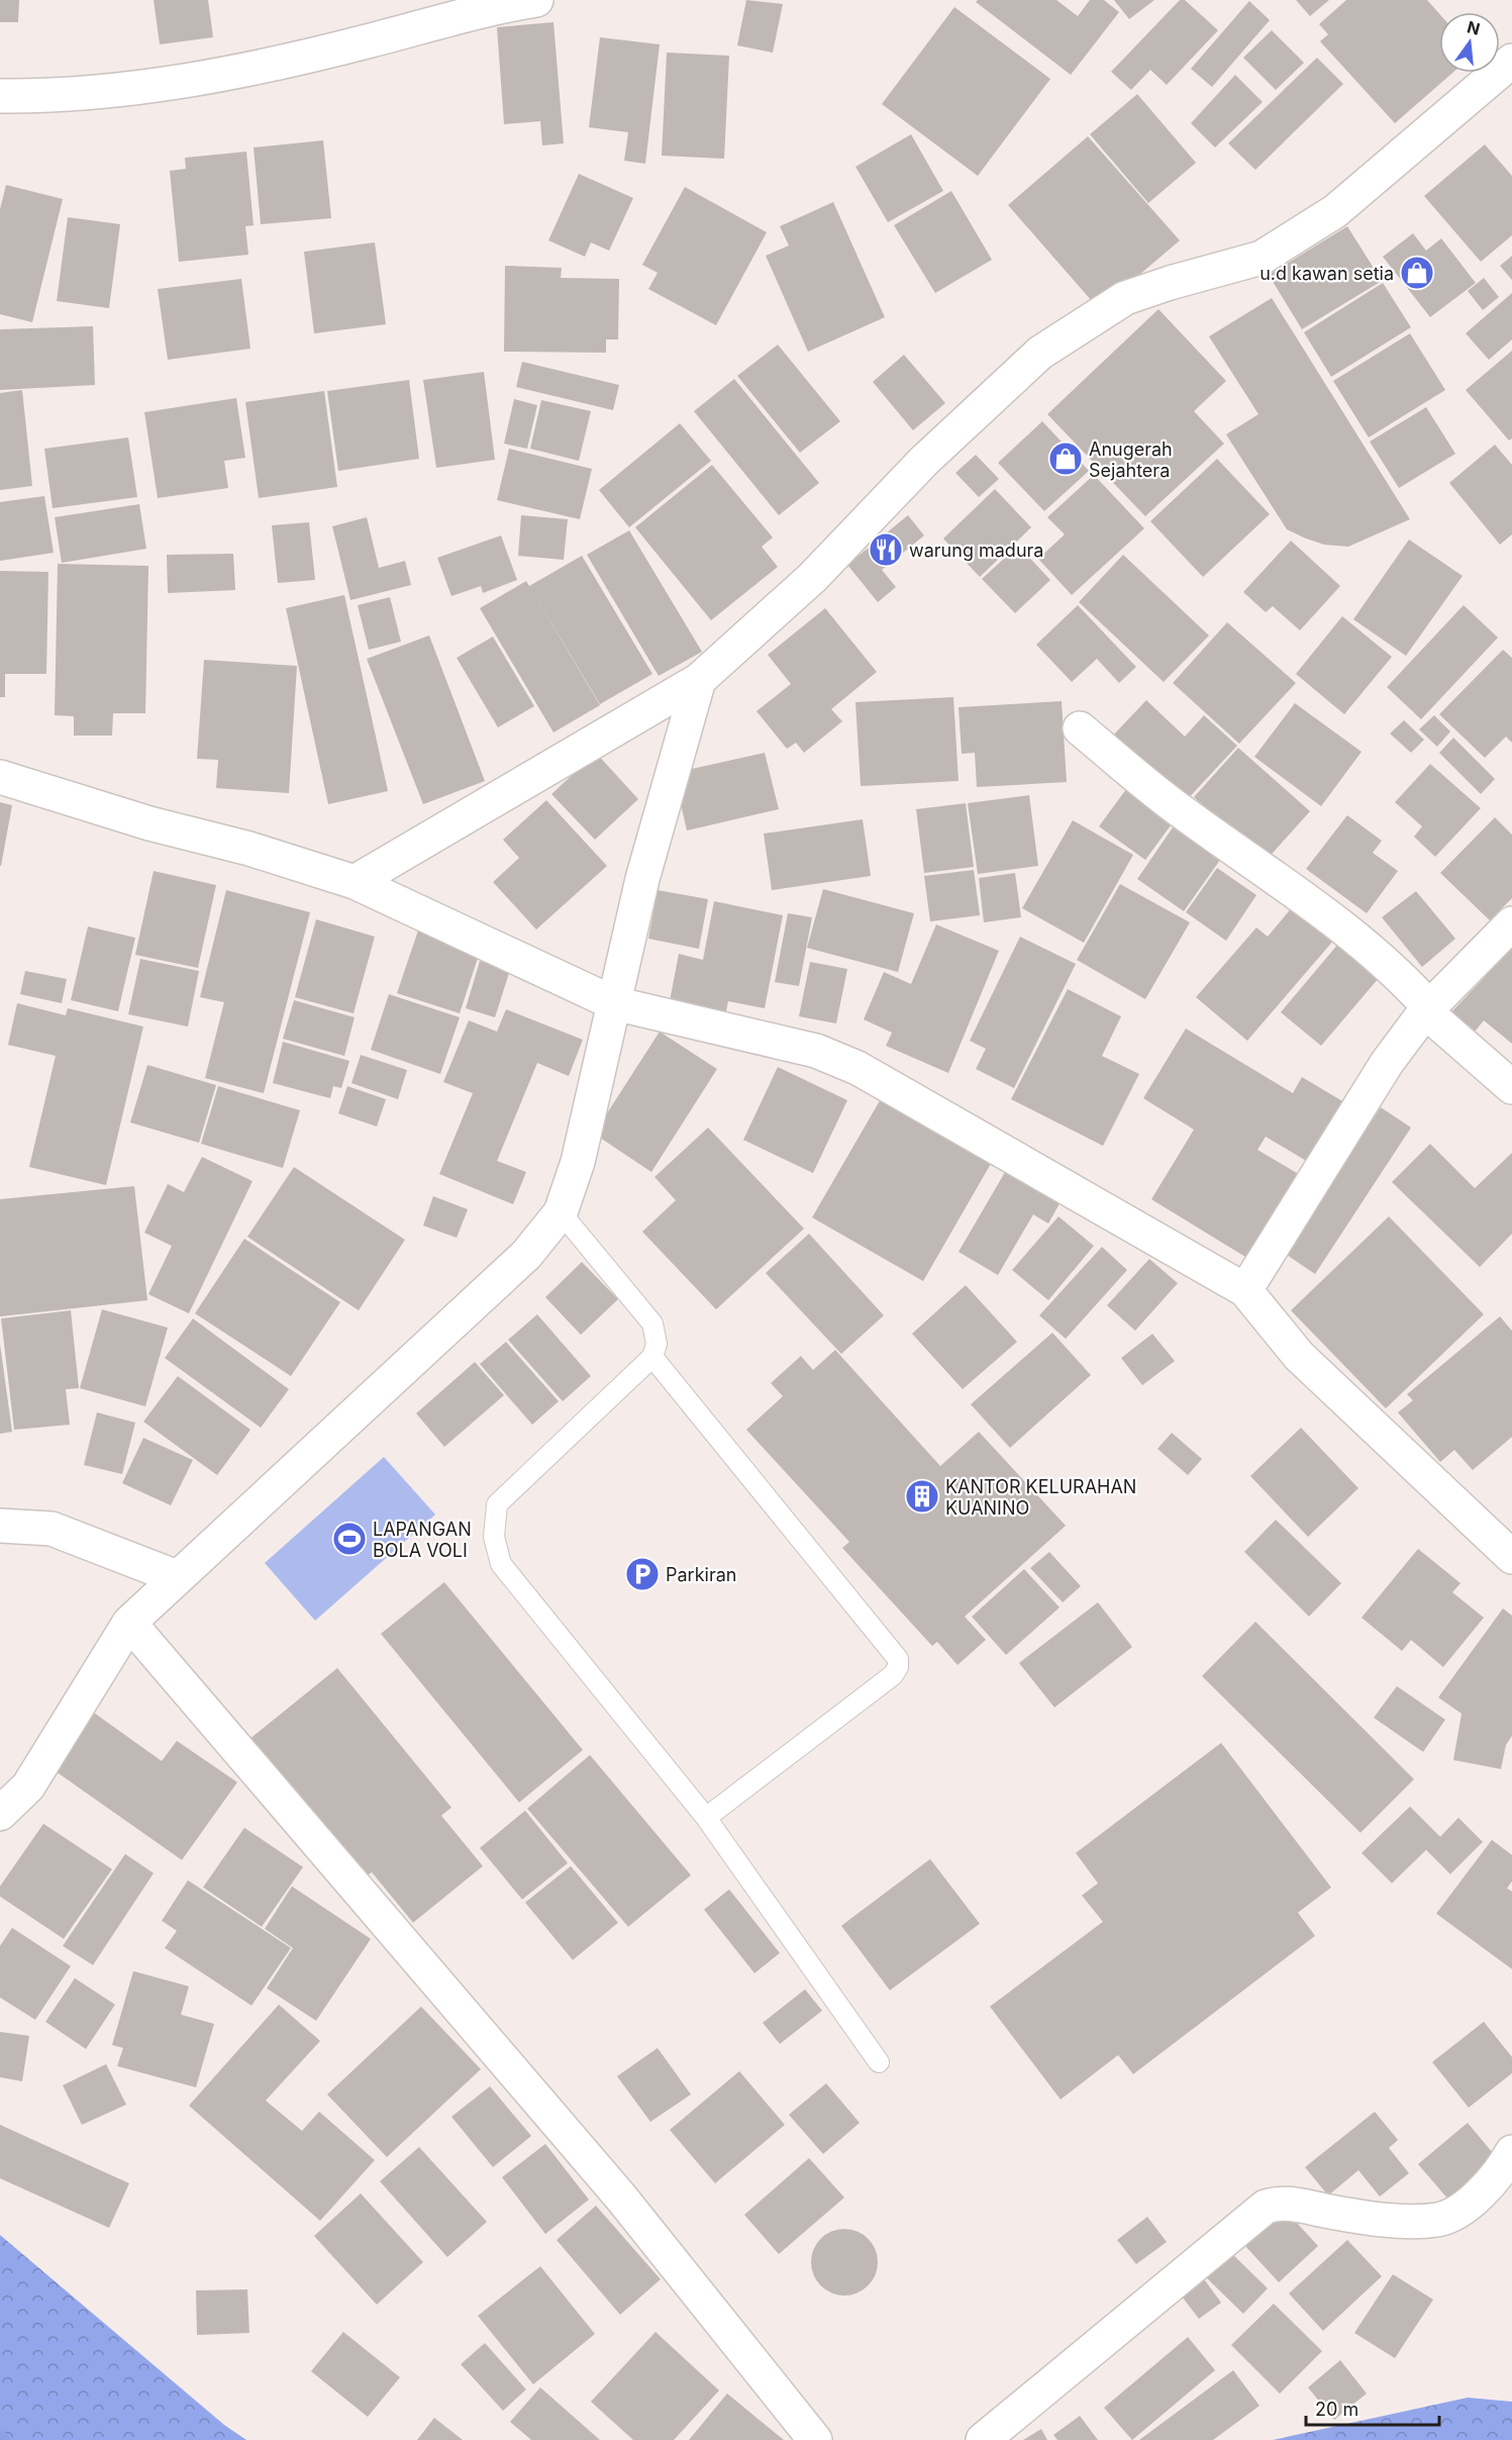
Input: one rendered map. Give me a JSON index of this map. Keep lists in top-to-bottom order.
{
  "places": {
    "shop": ["u.d kawan setia", "Anugerah Sejahtera"],
    "restaurant": ["warung madura"],
    "building": ["KANTOR KELURAHAN KUANINO"],
    "sports": ["LAPANGAN BOLA VOLI"],
    "parking": ["Parkiran"]
  },
  "scale_bar": "20 m",
  "north": "top"
}
